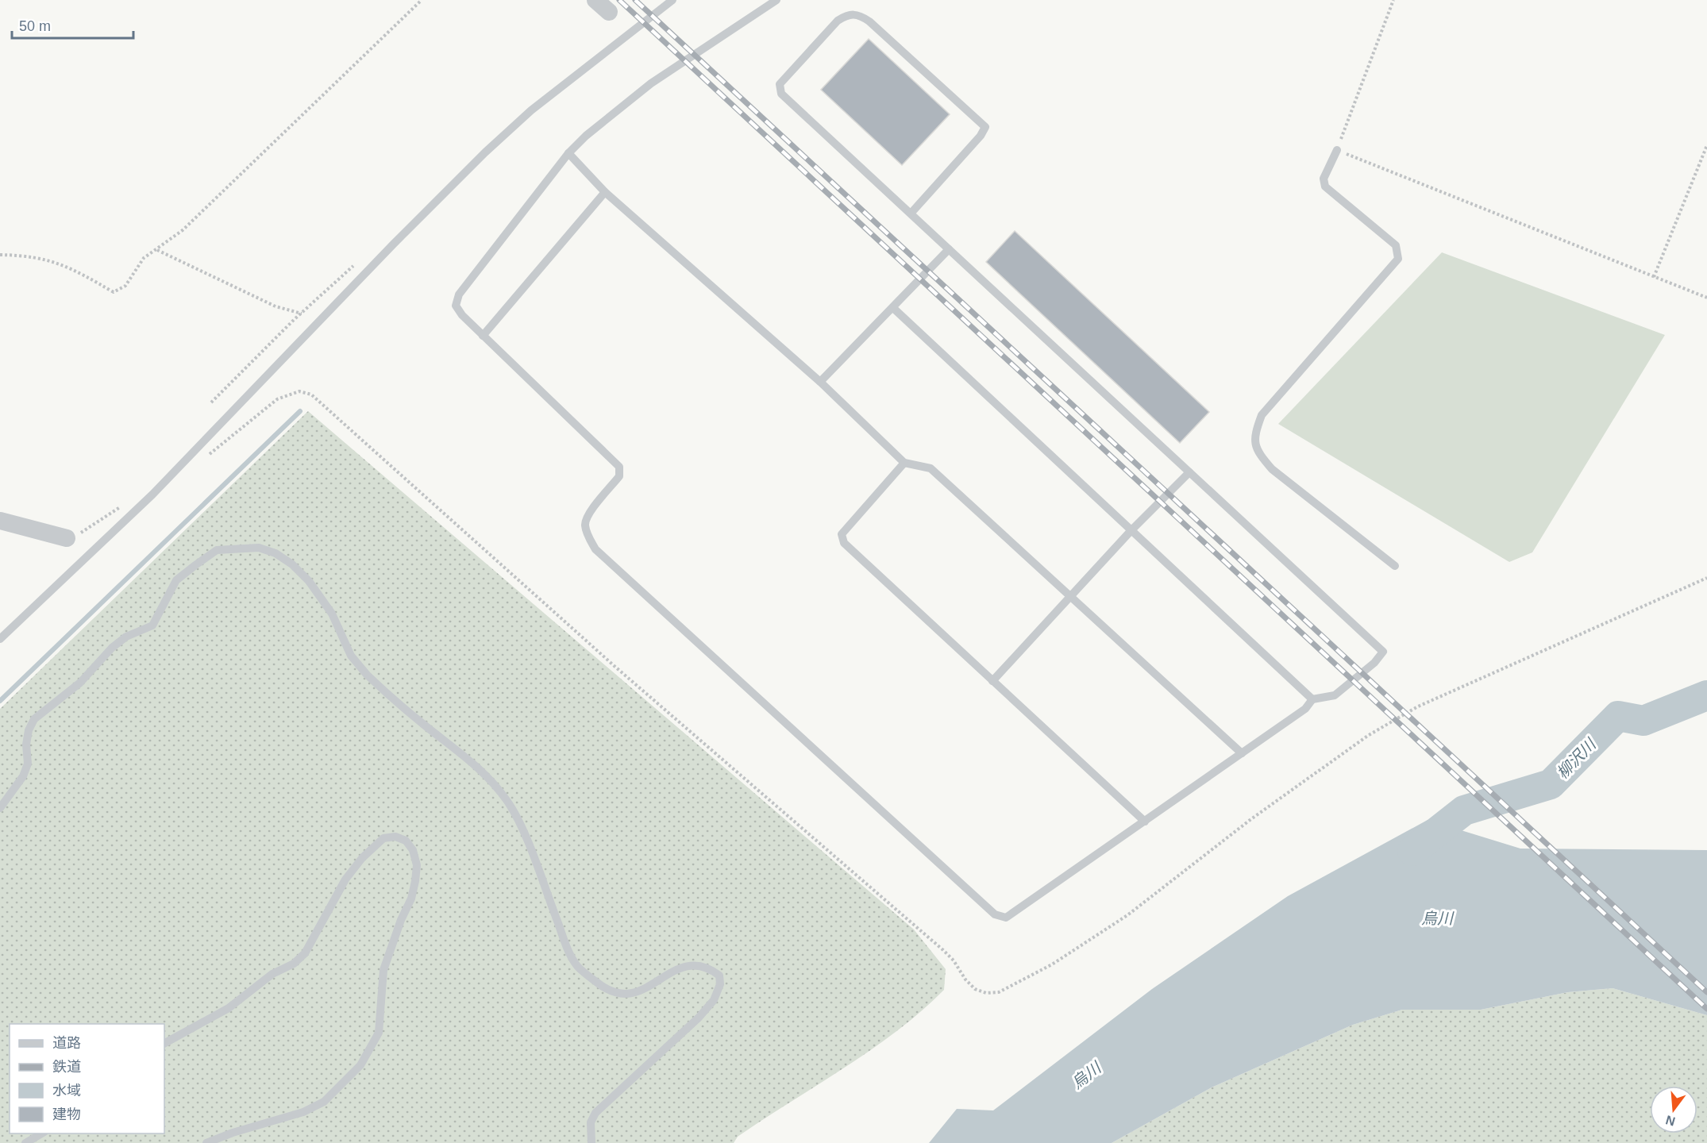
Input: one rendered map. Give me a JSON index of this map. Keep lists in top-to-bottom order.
{
  "water": ["柳沢川", "烏川"],
  "legend": [
    "道路",
    "鉄道",
    "水域",
    "建物"
  ],
  "scale_bar": "50 m",
  "north": "bottom"
}
